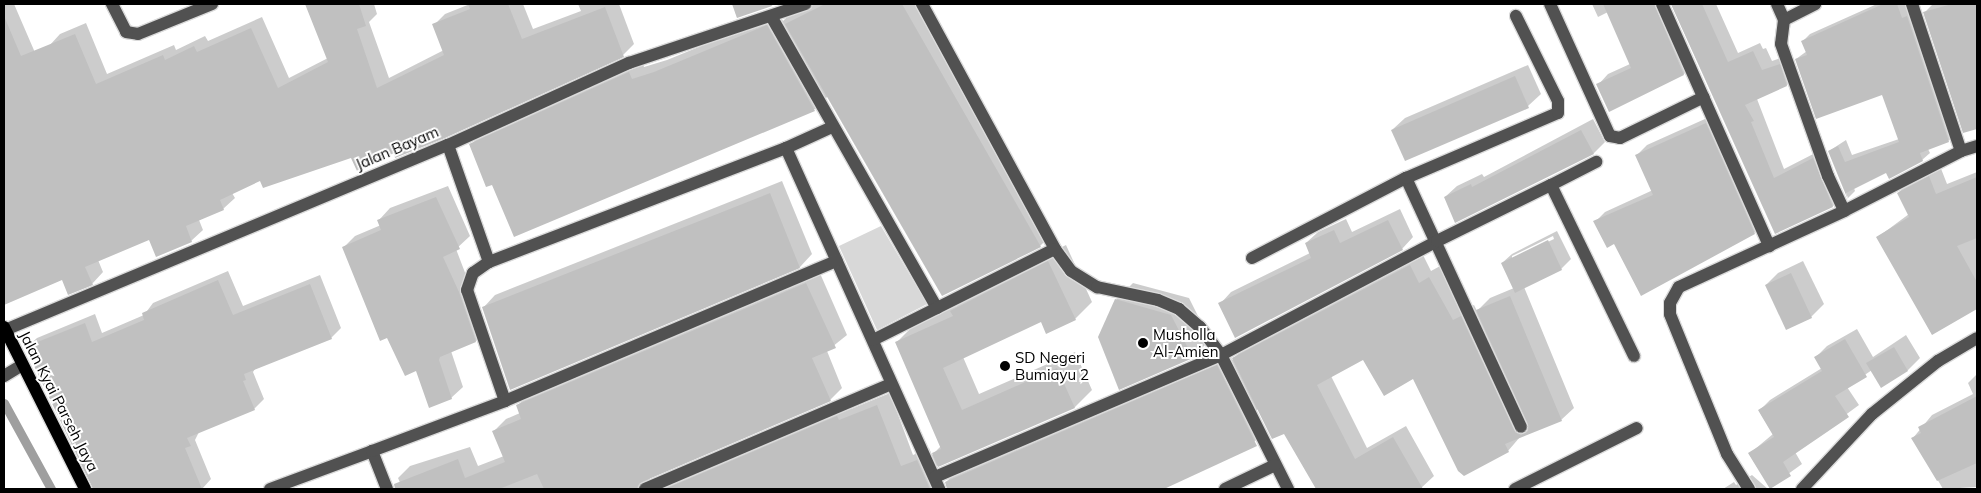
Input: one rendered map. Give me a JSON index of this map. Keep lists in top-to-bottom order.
{
  "streets": {
    "main road": ["Jalan Kyai Parseh Jaya"],
    "street": ["Jalan Bayam"]
  },
  "crossings": [
    ["Jalan Bayam", "Jalan Kyai Parseh Jaya"]
  ],
  "places": ["Musholla Al-Amien", "SD Negeri Bumiayu 2"]
}
